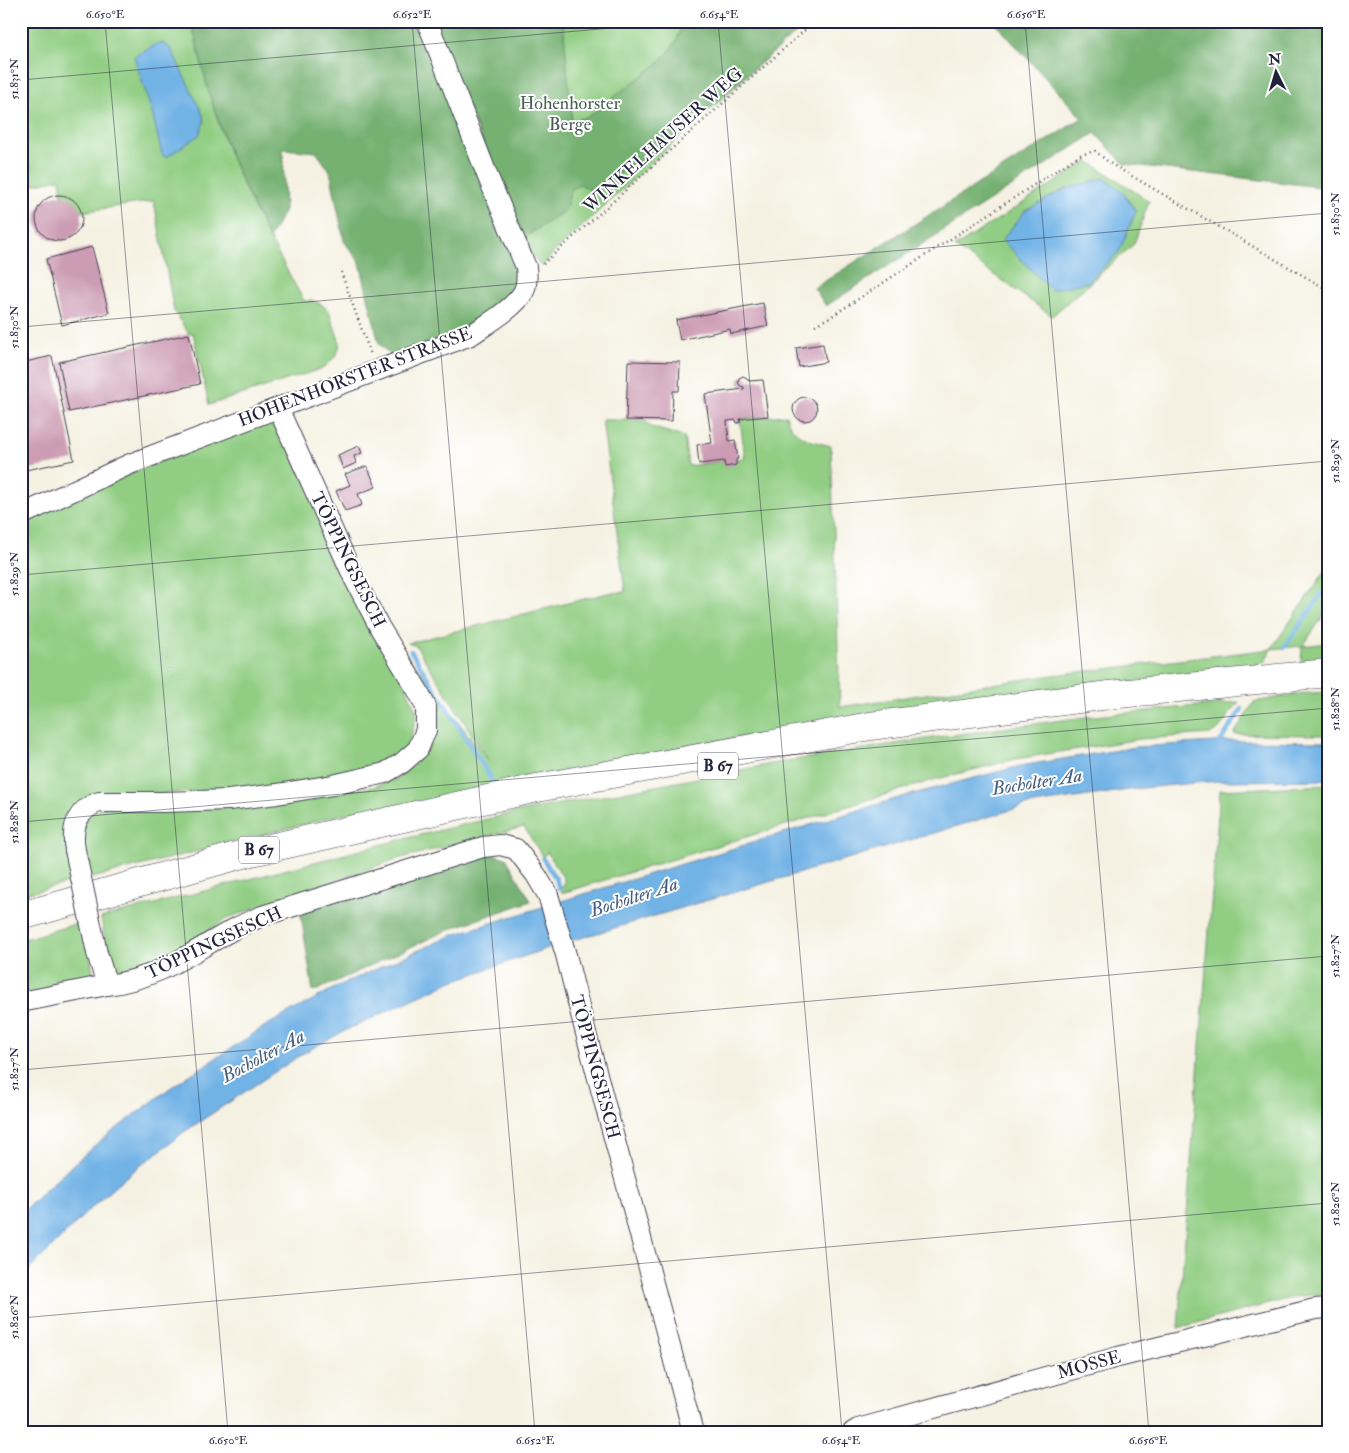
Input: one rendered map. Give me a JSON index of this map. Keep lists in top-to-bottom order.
{
  "streets": {
    "highway": ["B 67"],
    "street": ["HOHENHORSTER STRASSE", "TÖPPINGSESCH", "MOSSE"],
    "path": ["WINKELHAUSER WEG"]
  },
  "crossings": [
    ["WINKELHAUSER WEG", "HOHENHORSTER STRASSE"],
    ["HOHENHORSTER STRASSE", "TÖPPINGSESCH"]
  ],
  "water": ["Bocholter Aa"],
  "parks": ["Hohenhorster Berge"],
  "north": "top",
  "coordinates": [
    "6.650°E",
    "6.652°E",
    "6.654°E",
    "6.656°E",
    "51.831°N",
    "51.830°N",
    "51.829°N",
    "51.828°N",
    "51.827°N",
    "51.826°N"
  ]
}
